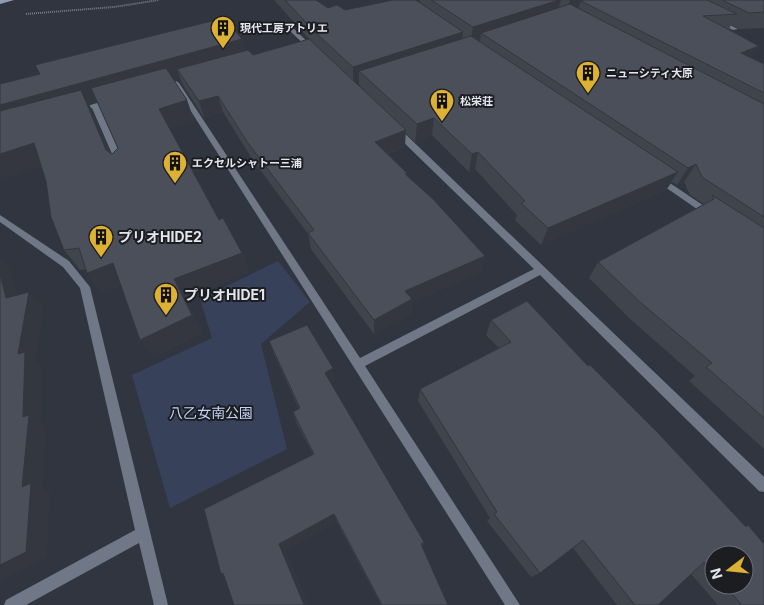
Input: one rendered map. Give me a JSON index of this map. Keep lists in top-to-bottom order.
{
  "parks": ["八乙女南公園"],
  "places": {
    "building": [
      "現代工房アトリエ",
      "ニューシティ大原",
      "松栄荘",
      "エクセルシャトー三浦",
      "プリオHIDE2",
      "プリオHIDE1"
    ]
  },
  "north": "left"
}
